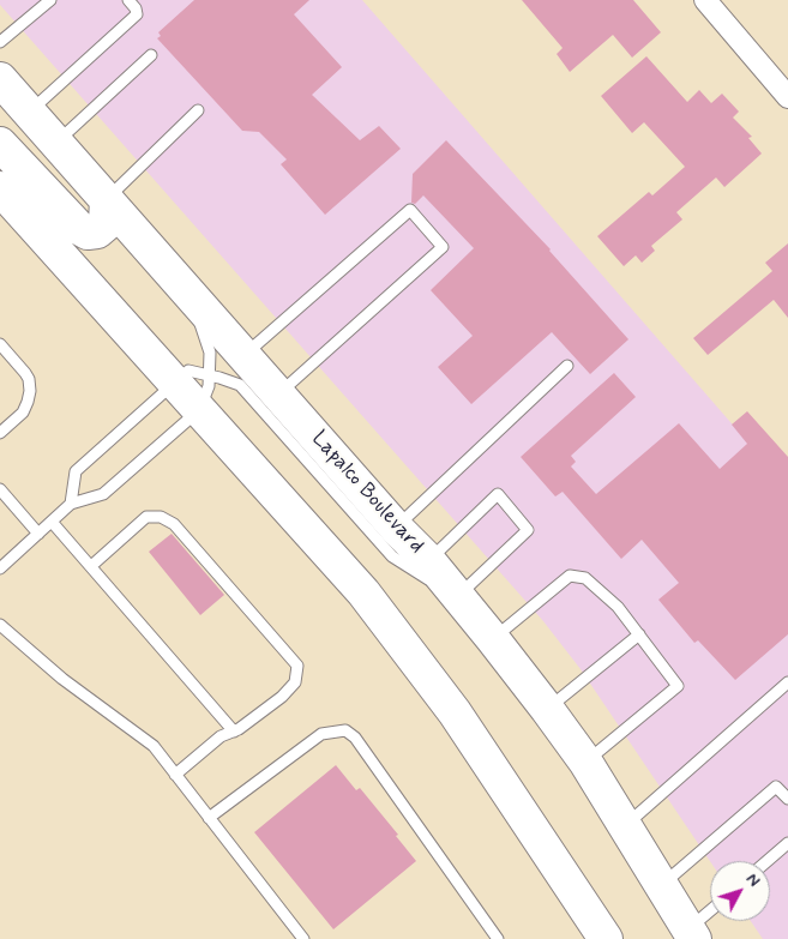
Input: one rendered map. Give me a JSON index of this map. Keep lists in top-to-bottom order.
{
  "streets": {
    "main road": ["Lapalco Boulevard"]
  },
  "north": "top right"
}
